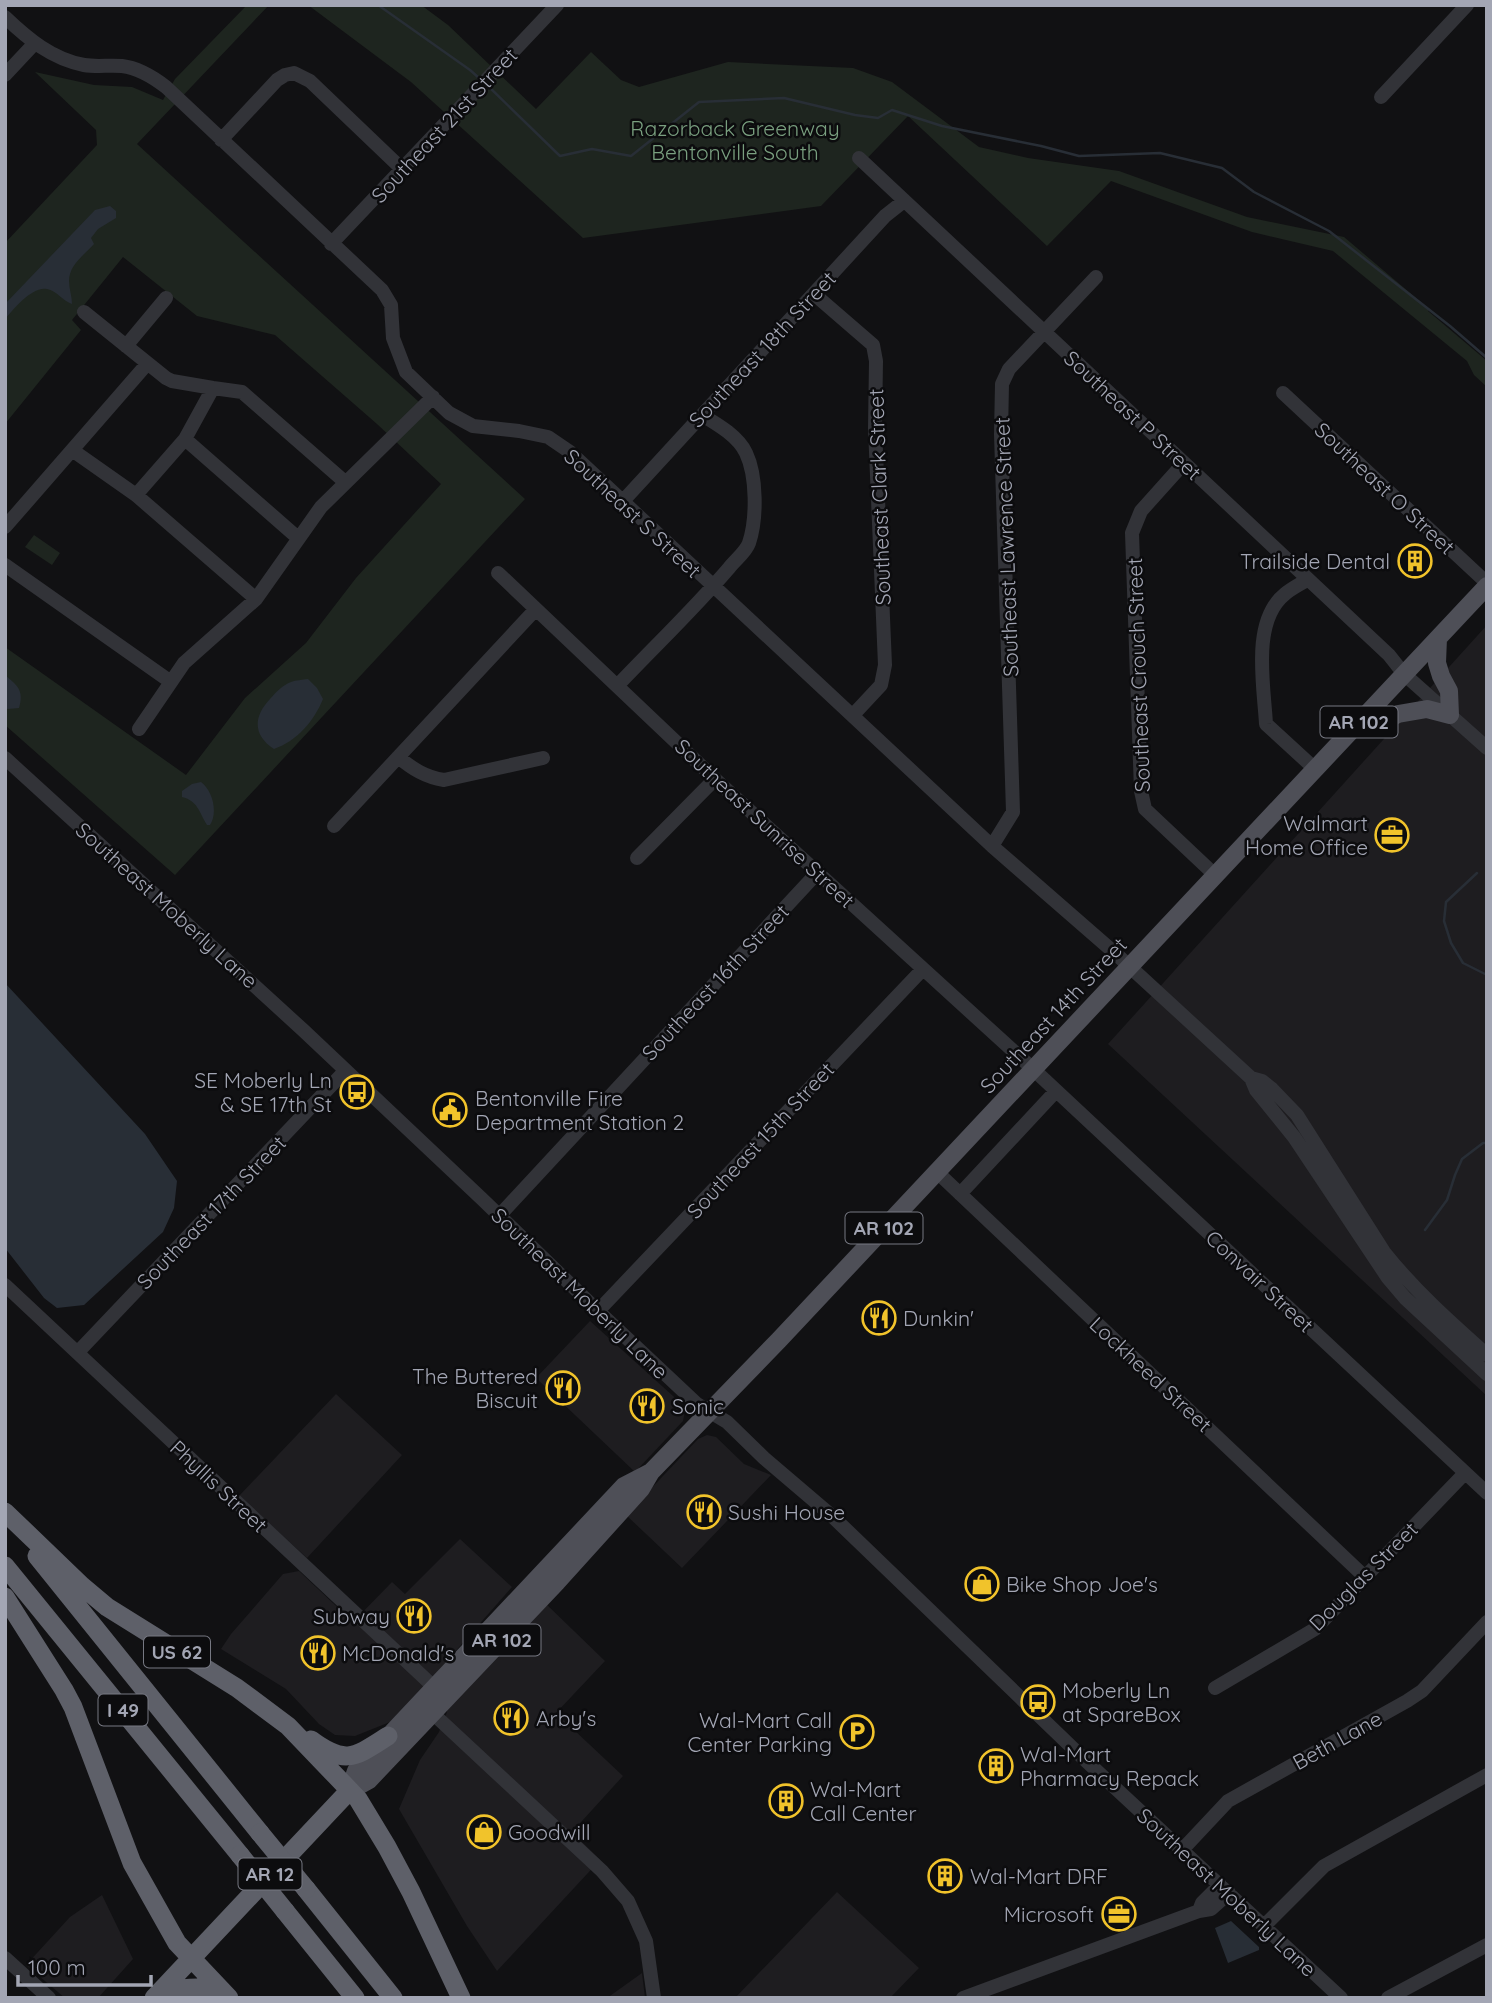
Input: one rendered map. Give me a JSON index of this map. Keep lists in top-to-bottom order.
{
  "streets": {
    "highway": [
      "Southeast 14th Street",
      "US 62",
      "I 49",
      "AR 12"
    ],
    "main road": ["AR 102"],
    "street": [
      "Southeast 21st Street",
      "Southeast 18th Street",
      "Southeast P Street",
      "Southeast O Street",
      "Southeast Clark Street",
      "Southeast S Street",
      "Southeast Lawrence Street",
      "Southeast Crouch Street",
      "Southeast Sunrise Street",
      "Southeast Moberly Lane",
      "Southeast 16th Street",
      "Southeast 15th Street",
      "Southeast 17th Street",
      "Convair Street",
      "Lockheed Street",
      "Phyllis Street",
      "Douglas Street",
      "Beth Lane"
    ]
  },
  "crossings": [
    ["Southeast 21st Street", "Southeast S Street"],
    ["Southeast 18th Street", "Southeast P Street"],
    ["Southeast 18th Street", "Southeast Clark Street"],
    ["Southeast 18th Street", "Southeast S Street"],
    ["Southeast P Street", "Southeast Lawrence Street"],
    ["Southeast P Street", "Southeast Crouch Street"],
    ["Southeast P Street", "Southeast 14th Street"],
    ["Southeast O Street", "Southeast 14th Street"],
    ["Southeast Clark Street", "Southeast S Street"],
    ["Southeast S Street", "Southeast Lawrence Street"],
    ["Southeast S Street", "Southeast 14th Street"],
    ["Southeast Crouch Street", "Southeast 14th Street"],
    ["Southeast Sunrise Street", "Southeast 16th Street"],
    ["Southeast Sunrise Street", "Southeast 14th Street"],
    ["Southeast Sunrise Street", "Southeast 15th Street"],
    ["Southeast Sunrise Street", "Convair Street"],
    ["Southeast Moberly Lane", "Southeast 16th Street"],
    ["Southeast Moberly Lane", "Southeast 14th Street"],
    ["Southeast Moberly Lane", "Southeast 15th Street"],
    ["Southeast Moberly Lane", "Southeast 17th Street"],
    ["Southeast Moberly Lane", "Beth Lane"],
    ["Southeast 14th Street", "Convair Street"],
    ["Southeast 14th Street", "Lockheed Street"],
    ["Southeast 14th Street", "Phyllis Street"],
    ["Southeast 14th Street", "US 62"],
    ["Southeast 17th Street", "Phyllis Street"],
    ["Convair Street", "Douglas Street"],
    ["Lockheed Street", "Douglas Street"],
    ["US 62", "I 49"]
  ],
  "parks": ["Razorback Greenway Bentonville South"],
  "places": {
    "building": [
      "Trailside Dental",
      "Wal-Mart Pharmacy Repack",
      "Wal-Mart Call Center",
      "Wal-Mart DRF"
    ],
    "office": ["Walmart Home Office", "Microsoft"],
    "bus stop": ["SE Moberly Ln & SE 17th St", "Moberly Ln at SpareBox"],
    "public building": ["Bentonville Fire Department Station 2"],
    "restaurant": [
      "Dunkin'",
      "The Buttered Biscuit",
      "Sonic",
      "Sushi House",
      "Subway",
      "McDonald's",
      "Arby's"
    ],
    "shop": ["Bike Shop Joe's", "Goodwill"],
    "parking": ["Wal-Mart Call Center Parking"]
  },
  "scale_bar": "100 m"
}
